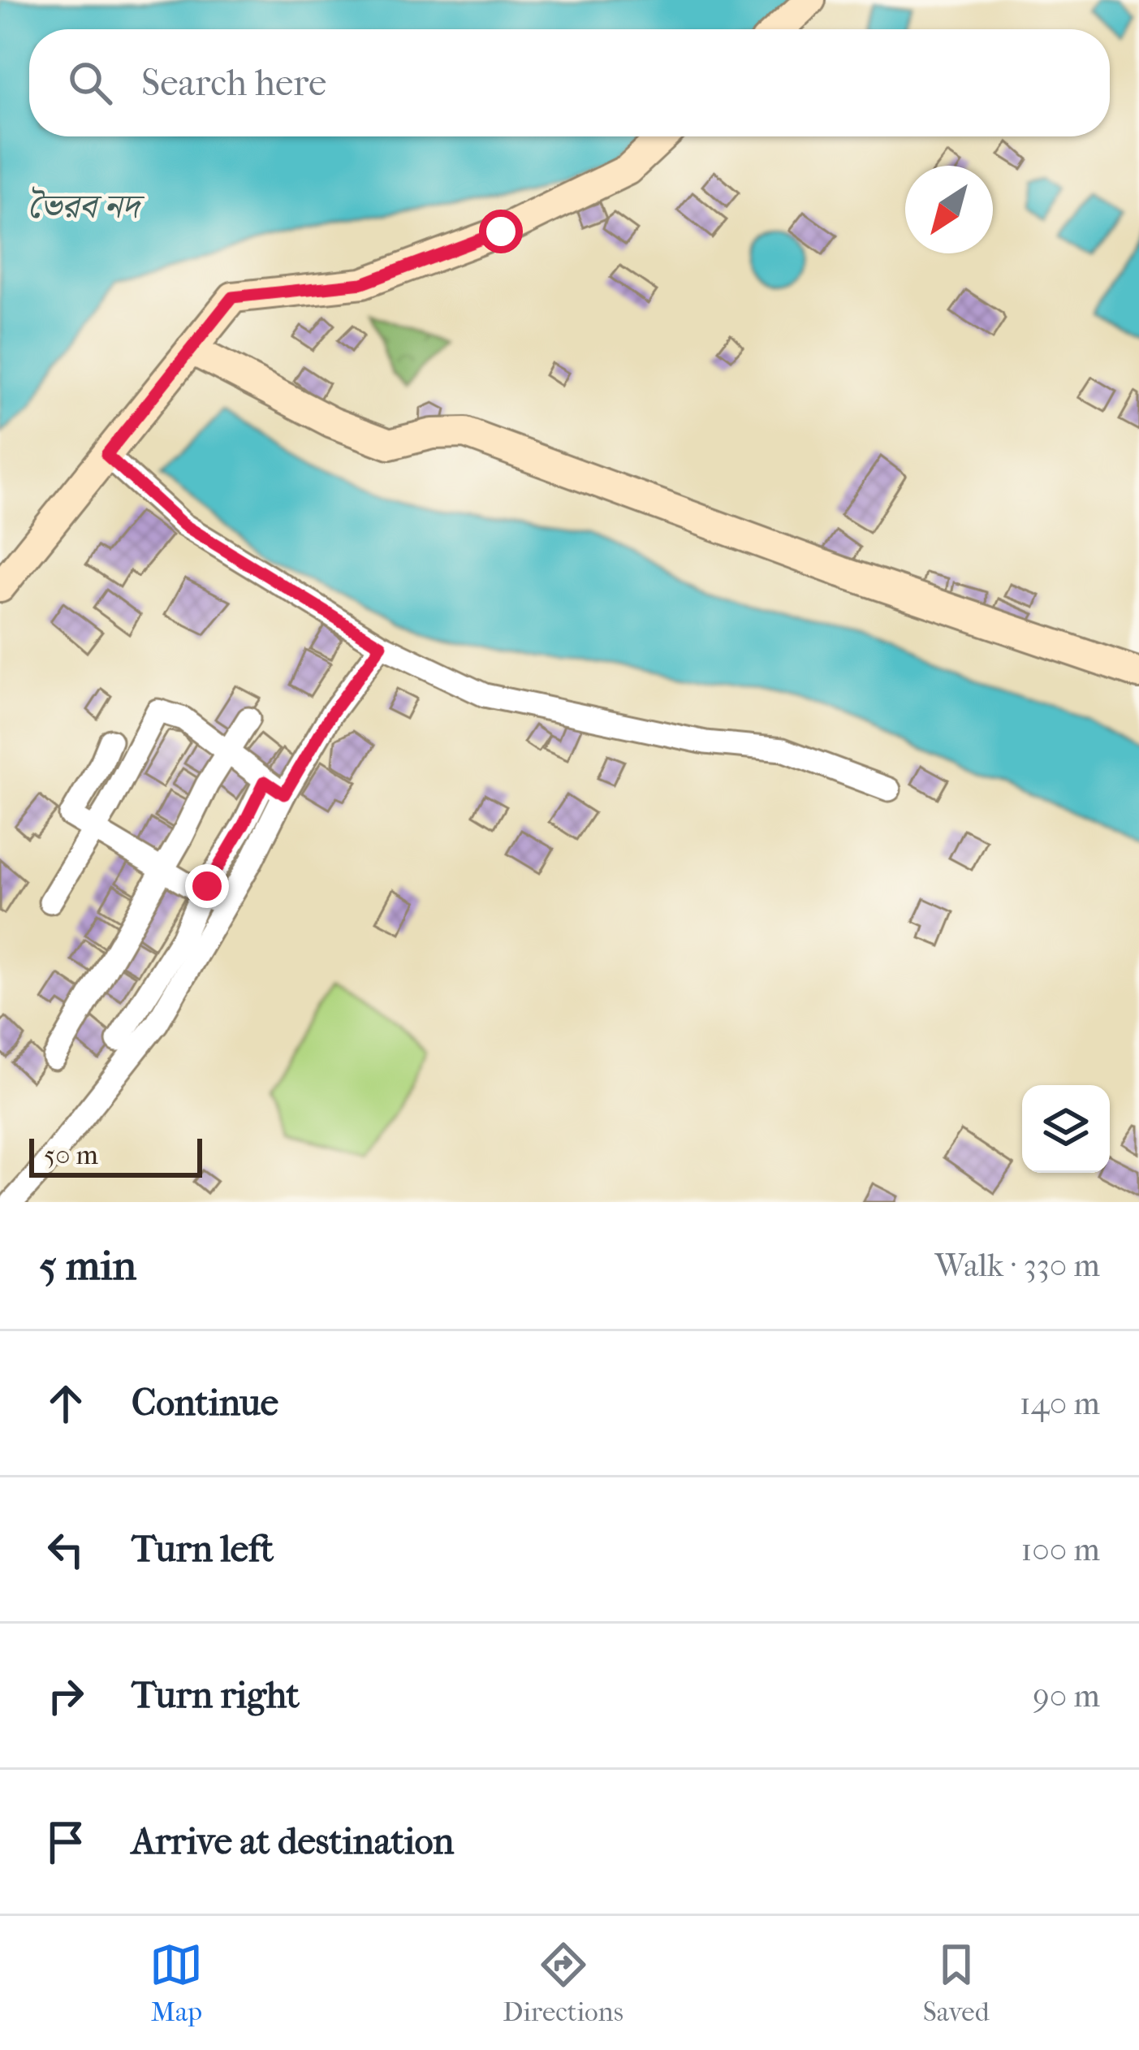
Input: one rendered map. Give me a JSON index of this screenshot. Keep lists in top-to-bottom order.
{
  "water": ["ভৈরব নদ"],
  "scale_bar": "50 m",
  "north": "bottom left",
  "page": {
    "search": "Search here",
    "scale": "50 m",
    "heading": ["5 min", "Walk · 330 m"],
    "list": [
      ["Continue", "140 m"],
      ["Turn left", "100 m"],
      ["Turn right", "90 m"],
      "Arrive at destination"
    ],
    "nav": ["Map", "Directions", "Saved"]
  }
}
